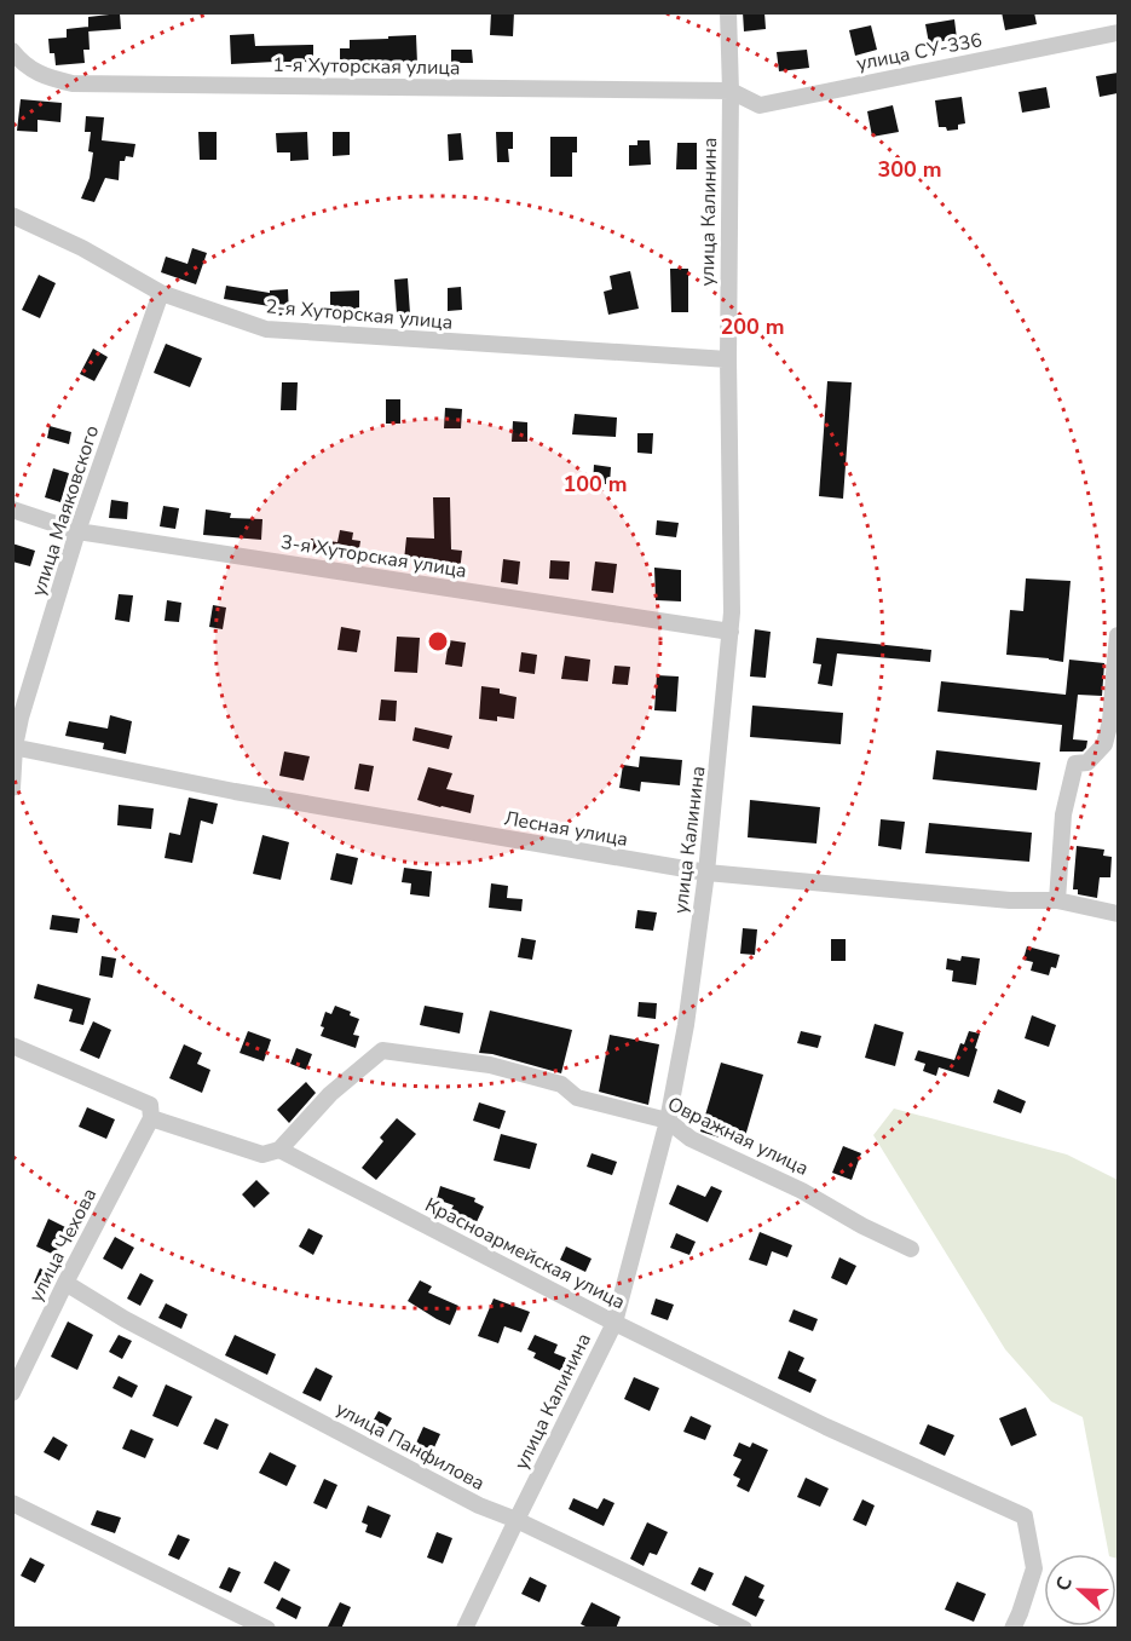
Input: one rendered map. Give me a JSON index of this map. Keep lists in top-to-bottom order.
{
  "streets": {
    "street": [
      "улица СУ-336",
      "1-я Хуторская улица",
      "улица Калинина",
      "2-я Хуторская улица",
      "улица Маяковского",
      "3-я Хуторская улица",
      "Лесная улица",
      "Овражная улица",
      "улица Чехова",
      "Красноармейская улица",
      "улица Панфилова"
    ]
  },
  "crossings": [
    ["улица СУ-336", "1-я Хуторская улица"],
    ["улица СУ-336", "улица Калинина"],
    ["1-я Хуторская улица", "улица Калинина"],
    ["улица Калинина", "2-я Хуторская улица"],
    ["улица Калинина", "3-я Хуторская улица"],
    ["улица Калинина", "Лесная улица"],
    ["улица Калинина", "Овражная улица"],
    ["улица Калинина", "Красноармейская улица"],
    ["улица Калинина", "улица Панфилова"],
    ["2-я Хуторская улица", "улица Маяковского"],
    ["улица Маяковского", "3-я Хуторская улица"],
    ["улица Маяковского", "Лесная улица"],
    ["Овражная улица", "Красноармейская улица"],
    ["улица Чехова", "Красноармейская улица"],
    ["улица Чехова", "улица Панфилова"]
  ],
  "north": "left",
  "rings": ["300 m", "200 m", "100 m"]
}
